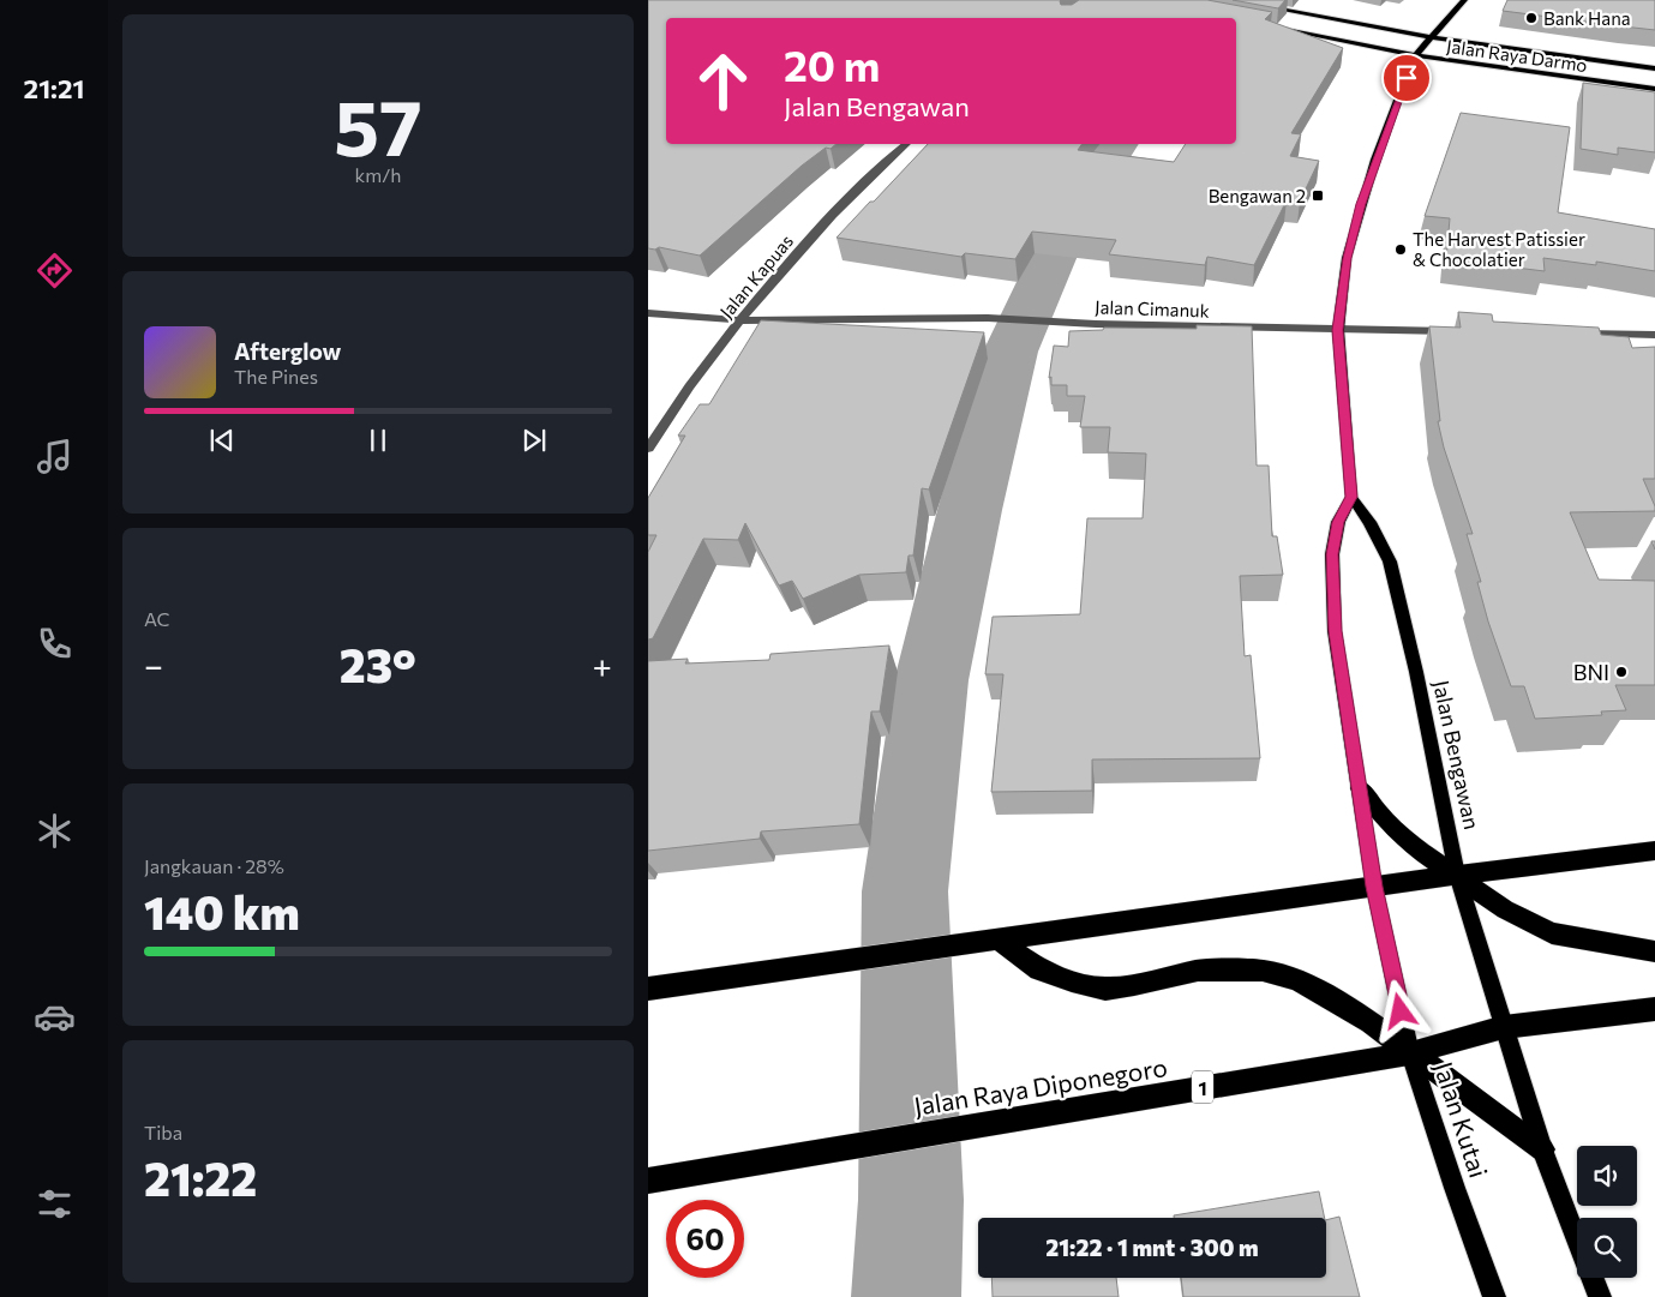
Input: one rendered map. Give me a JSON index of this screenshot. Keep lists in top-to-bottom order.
{
  "streets": {
    "highway": ["Jalan Raya Diponegoro", "1"],
    "main road": ["Jalan Raya Darmo", "Jalan Bengawan", "Jalan Kutai"],
    "street": ["Jalan Kapuas", "Jalan Cimanuk"]
  },
  "crossings": [
    ["Jalan Kapuas", "Jalan Cimanuk"],
    ["Jalan Bengawan", "Jalan Raya Diponegoro"],
    ["Jalan Raya Diponegoro", "Jalan Kutai"]
  ],
  "places": {
    "other": ["Bank Hana", "The Harvest Patissier & Chocolatier", "BNI"],
    "transit": ["Bengawan 2"]
  },
  "page": {
    "tabs": "21:21",
    "tile": [
      ["57", "km/h"],
      "AC",
      ["Jangkauan · 28%", "140 km"],
      ["Tiba", "21:22"]
    ],
    "turn": ["20 m", "Jalan Bengawan"],
    "song": ["Afterglow", "The Pines"],
    "heat": ["−", "23°", "+"],
    "limit": "60",
    "trip": "21:22 · 1 mnt · 300 m"
  }
}
